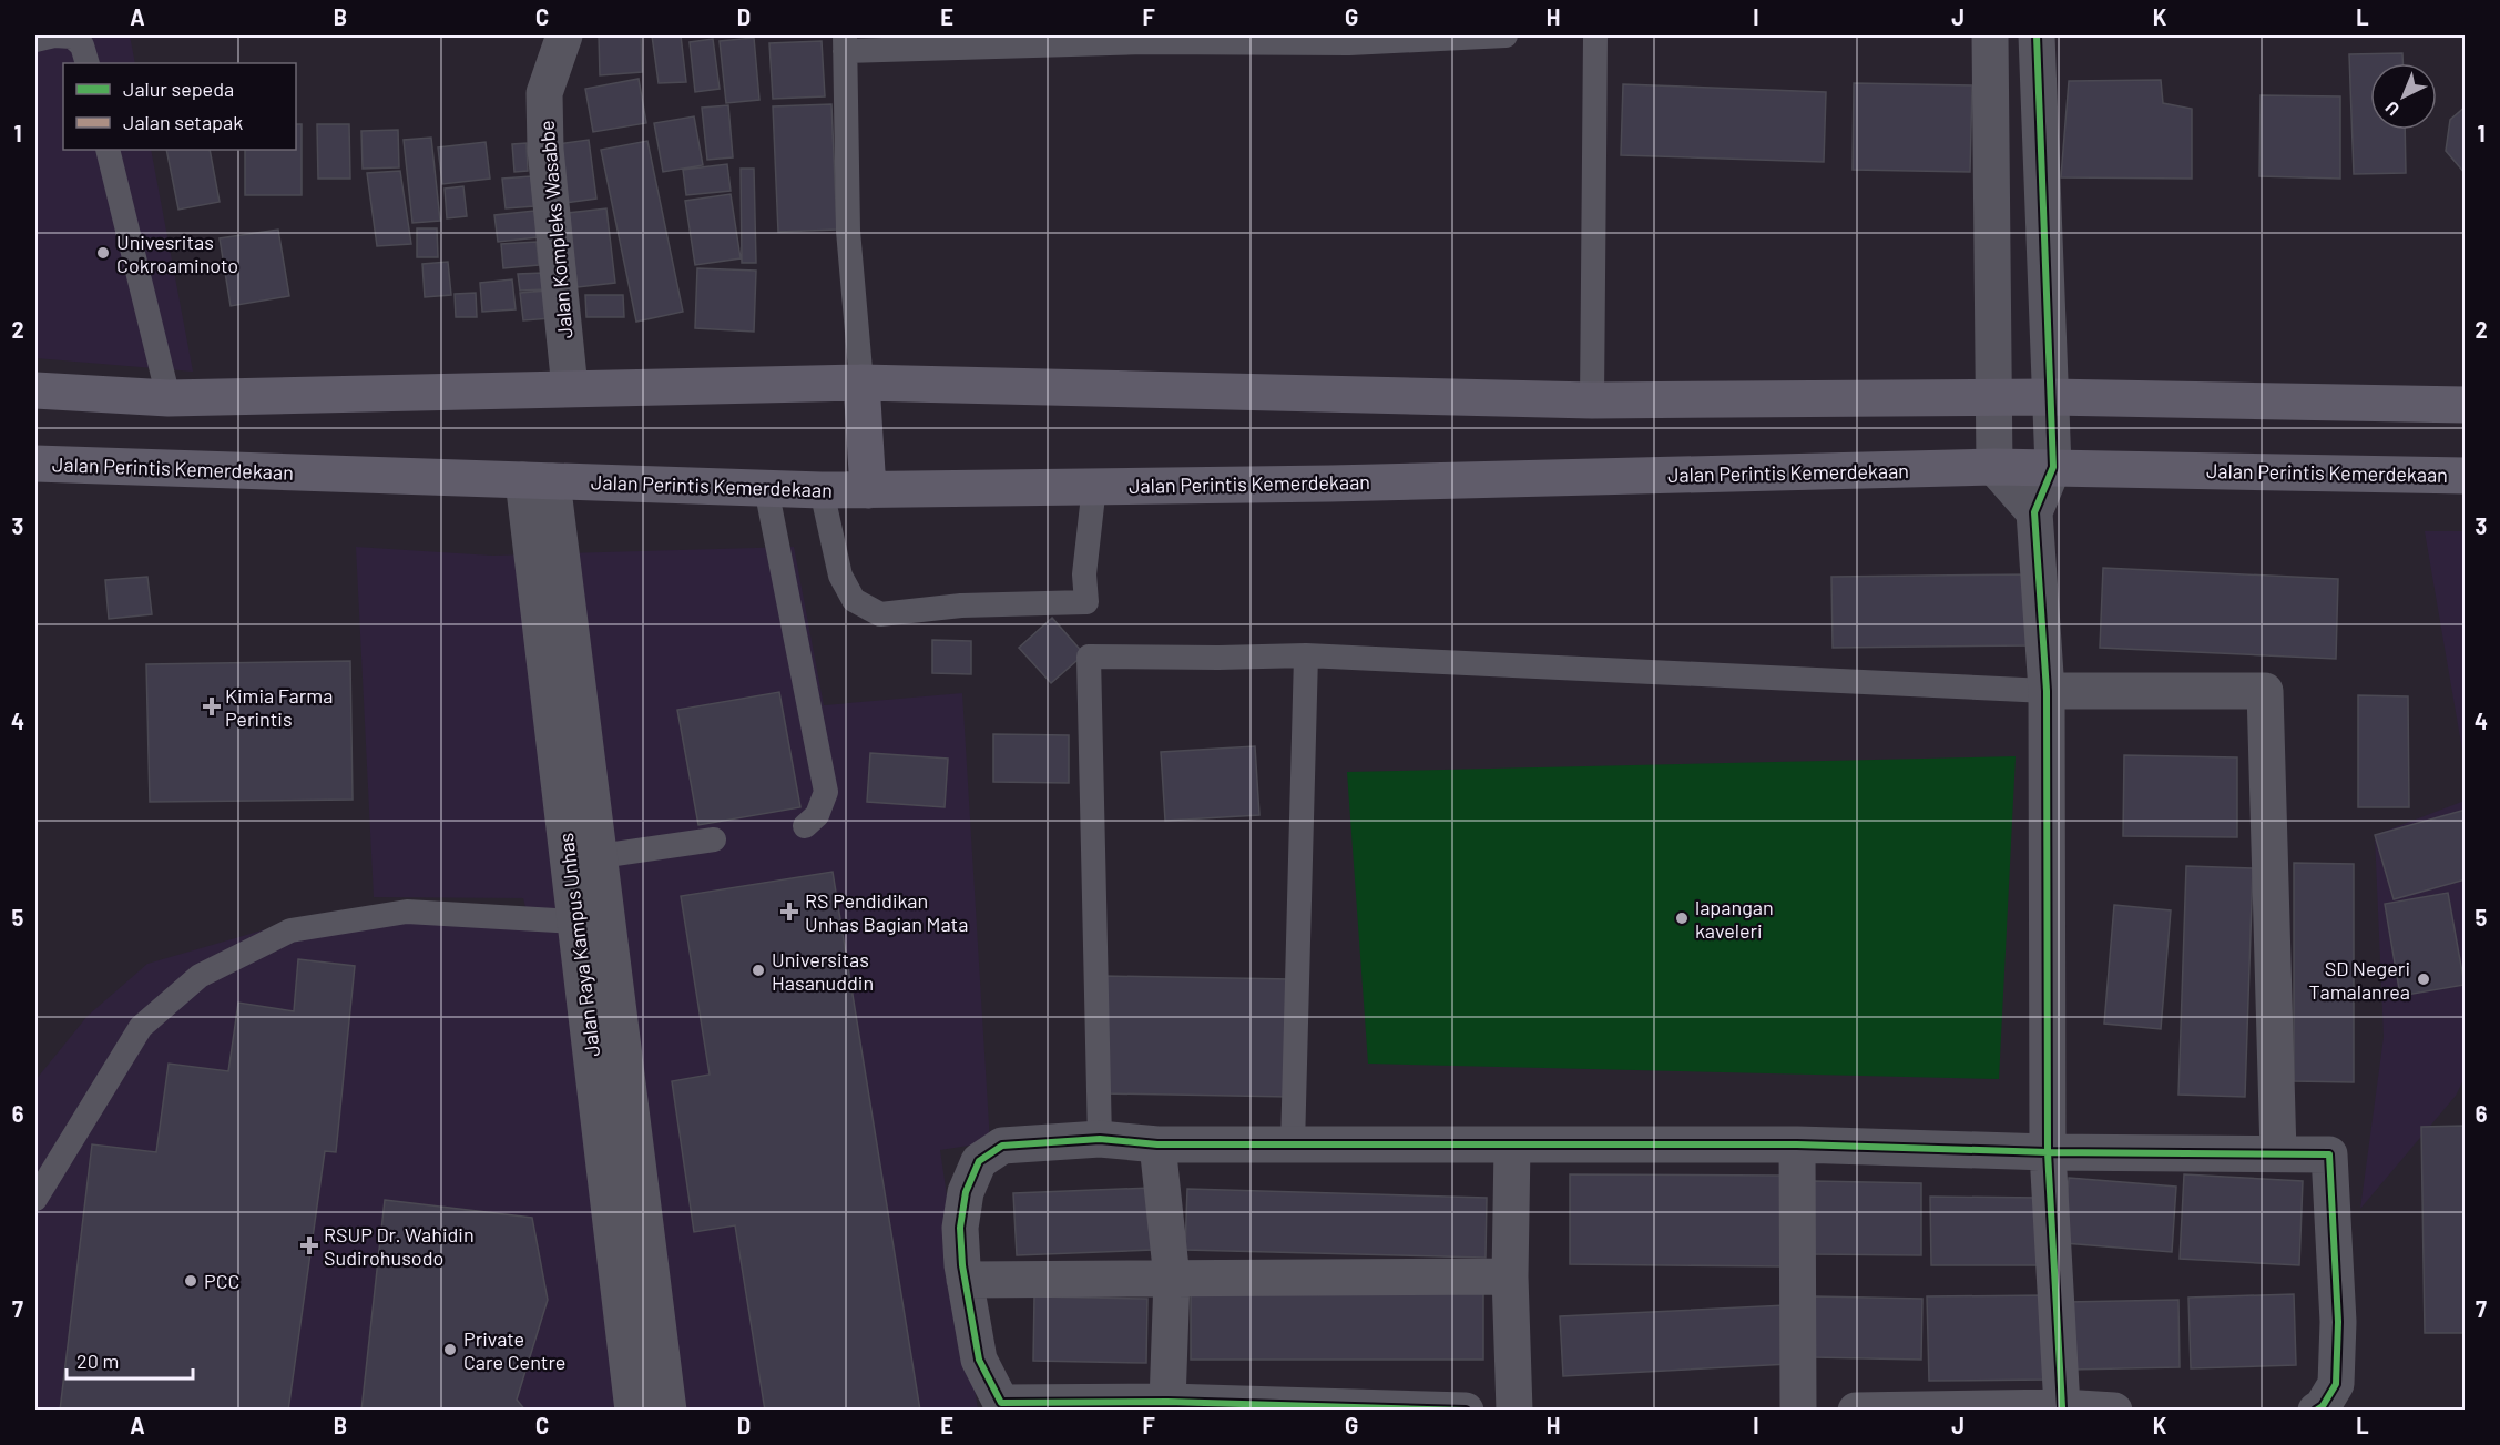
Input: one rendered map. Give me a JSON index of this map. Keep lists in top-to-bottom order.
{
  "streets": {
    "highway": ["Jalan Perintis Kemerdekaan"],
    "street": ["Jalan Kompleks Wasabbe", "Jalan Raya Kampus Unhas"]
  },
  "crossings": [
    ["Jalan Perintis Kemerdekaan", "Jalan Raya Kampus Unhas"]
  ],
  "places": {
    "other": [
      "Univesritas Cokroaminoto",
      "lapangan kaveleri",
      "Universitas Hasanuddin",
      "SD Negeri Tamalanrea",
      "PCC",
      "Private Care Centre"
    ],
    "health": ["Kimia Farma Perintis", "RS Pendidikan Unhas Bagian Mata", "RSUP Dr. Wahidin Sudirohusodo"]
  },
  "legend": ["Jalur sepeda", "Jalan setapak"],
  "scale_bar": "20 m",
  "north": "bottom left",
  "grid": {
    "columns": [
      "A",
      "B",
      "C",
      "D",
      "E",
      "F",
      "G",
      "H",
      "I",
      "J",
      "K",
      "L"
    ],
    "rows": [
      "1",
      "2",
      "3",
      "4",
      "5",
      "6",
      "7"
    ]
  }
}
